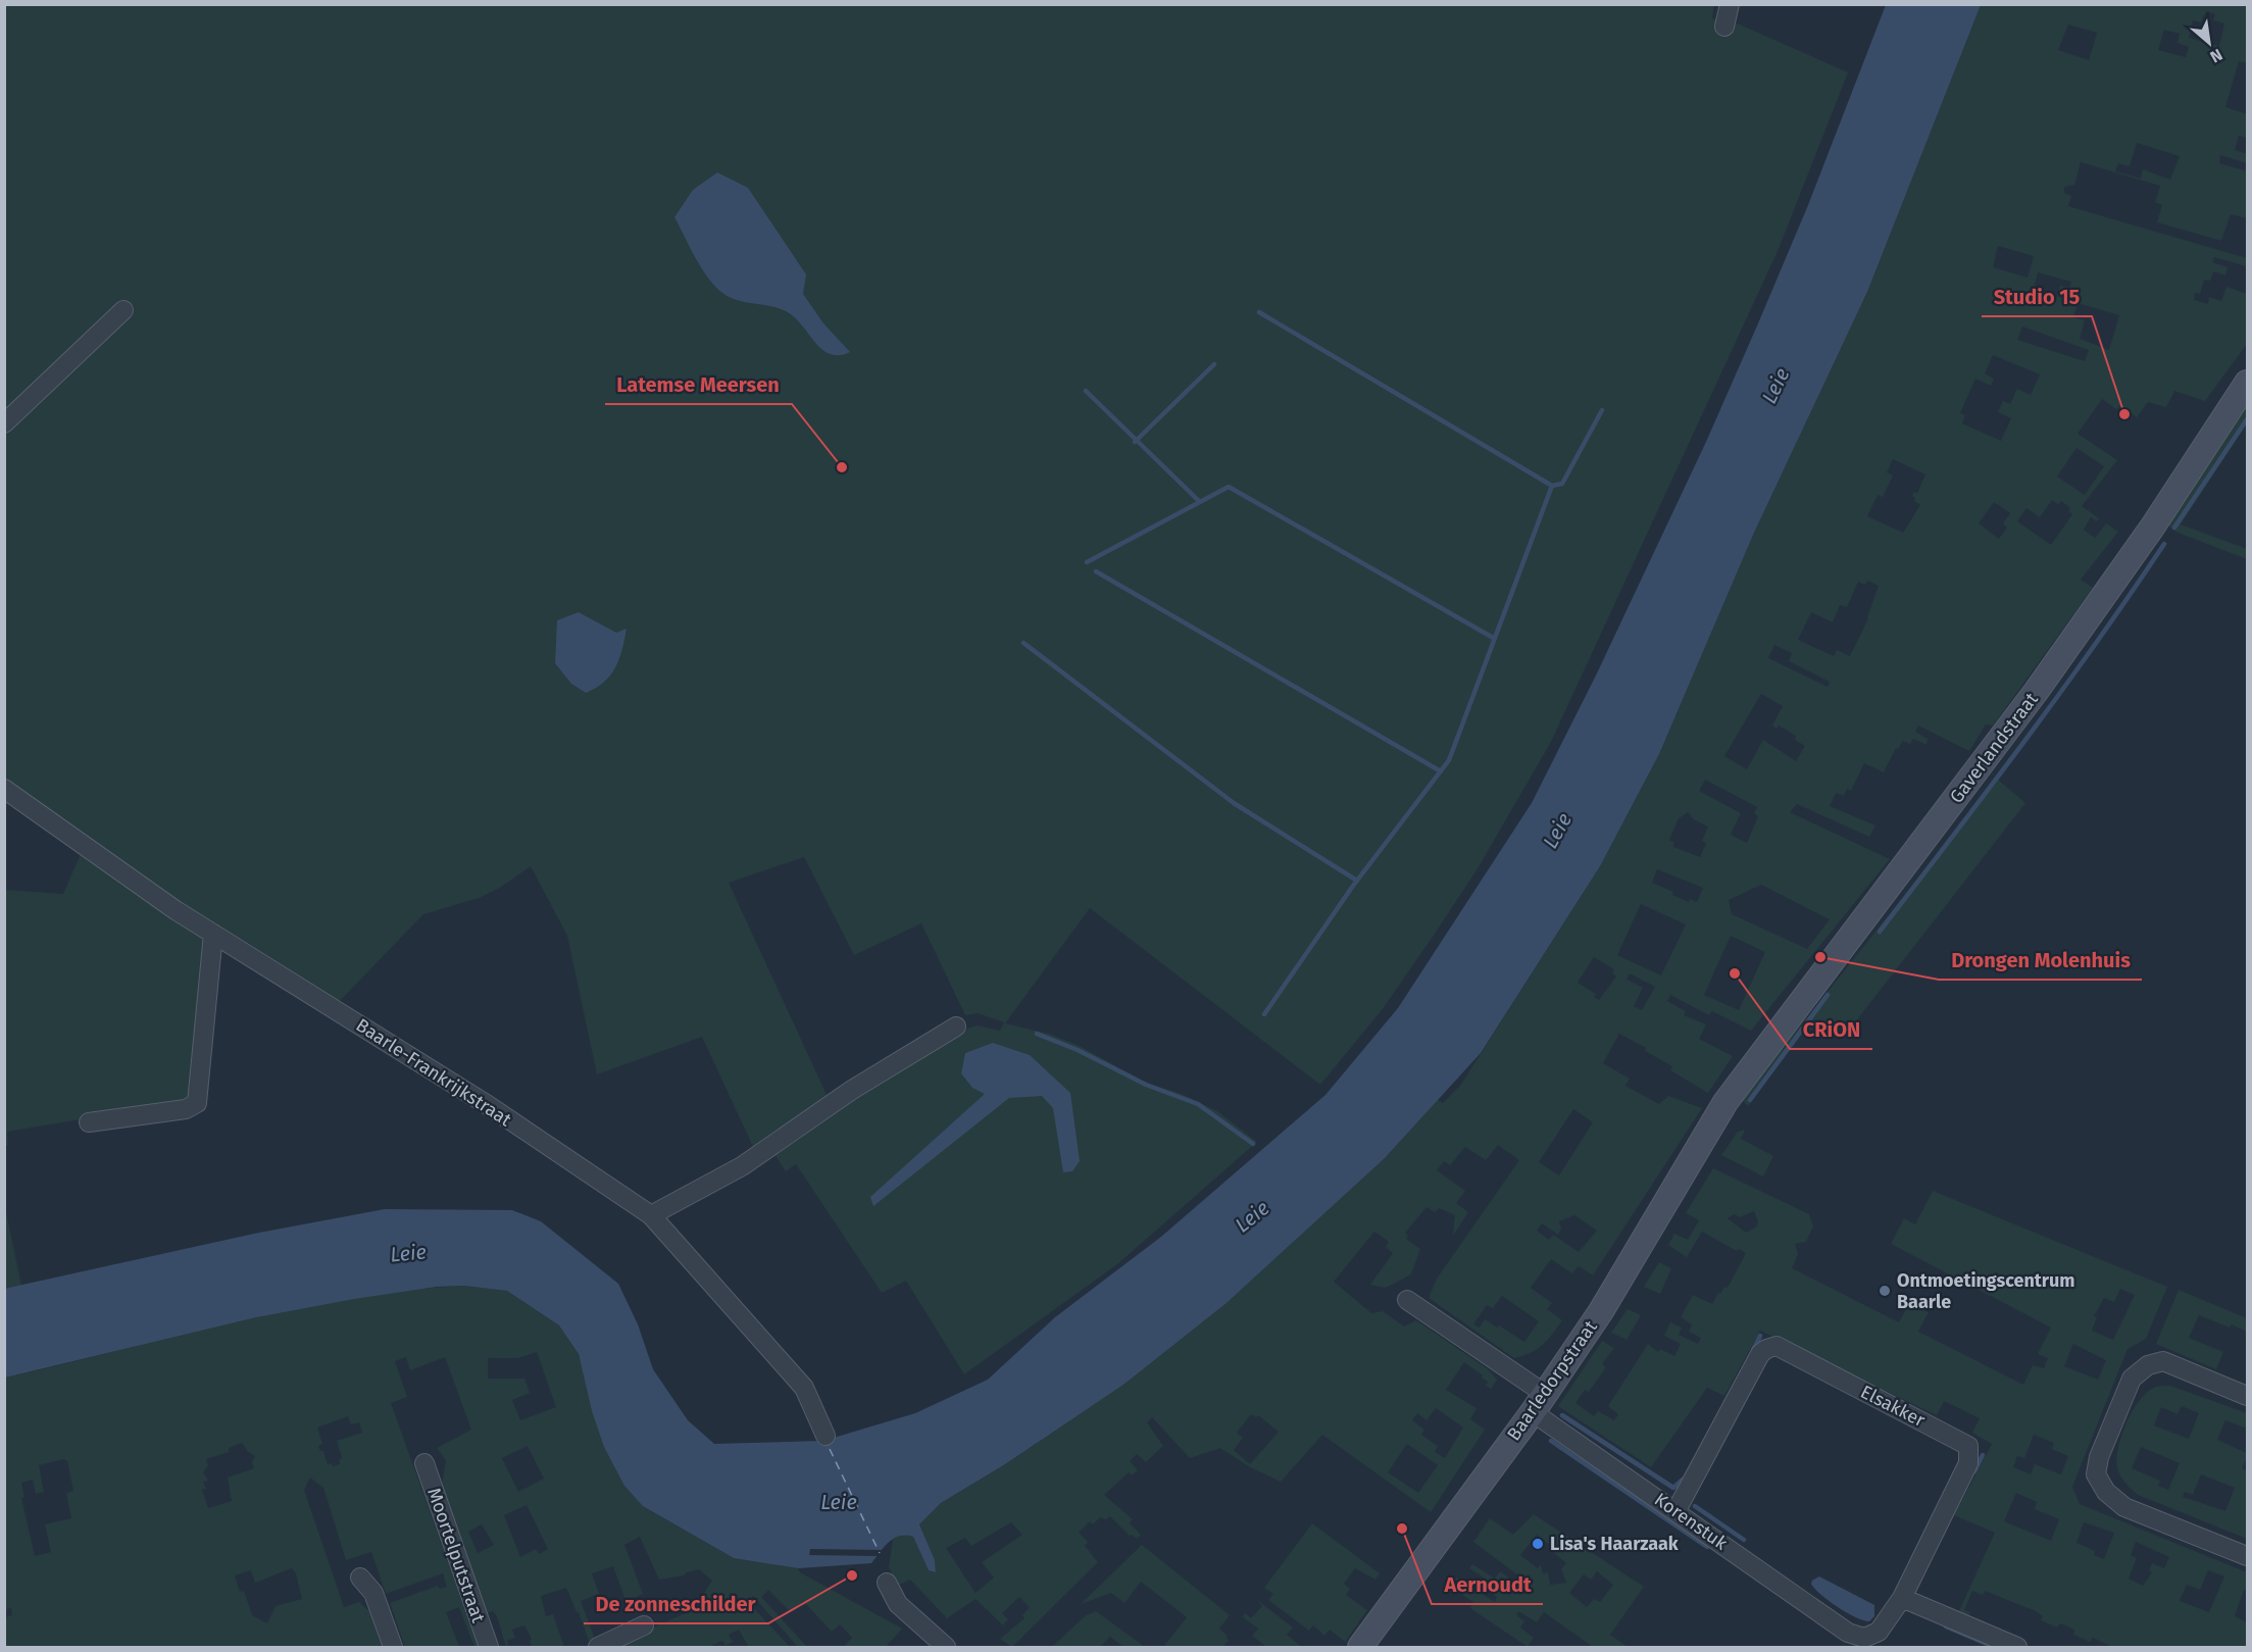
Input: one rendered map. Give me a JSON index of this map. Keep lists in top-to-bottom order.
{
  "streets": {
    "main road": ["Gaverlandstraat", "Baarledorpstraat"],
    "street": [
      "Baarle-Frankrijkstraat",
      "Elsakker",
      "Korenstuk",
      "Moortelputstraat"
    ]
  },
  "crossings": [
    ["Gaverlandstraat", "Baarledorpstraat"],
    ["Baarledorpstraat", "Korenstuk"],
    ["Elsakker", "Korenstuk"]
  ],
  "water": ["Leie"],
  "places": [
    "Studio 15",
    "Latemse Meersen",
    "Drongen Molenhuis",
    "CRiON",
    "Ontmoetingscentrum Baarle",
    "Aernoudt",
    "Lisa's Haarzaak",
    "De zonneschilder"
  ],
  "north": "bottom right"
}
